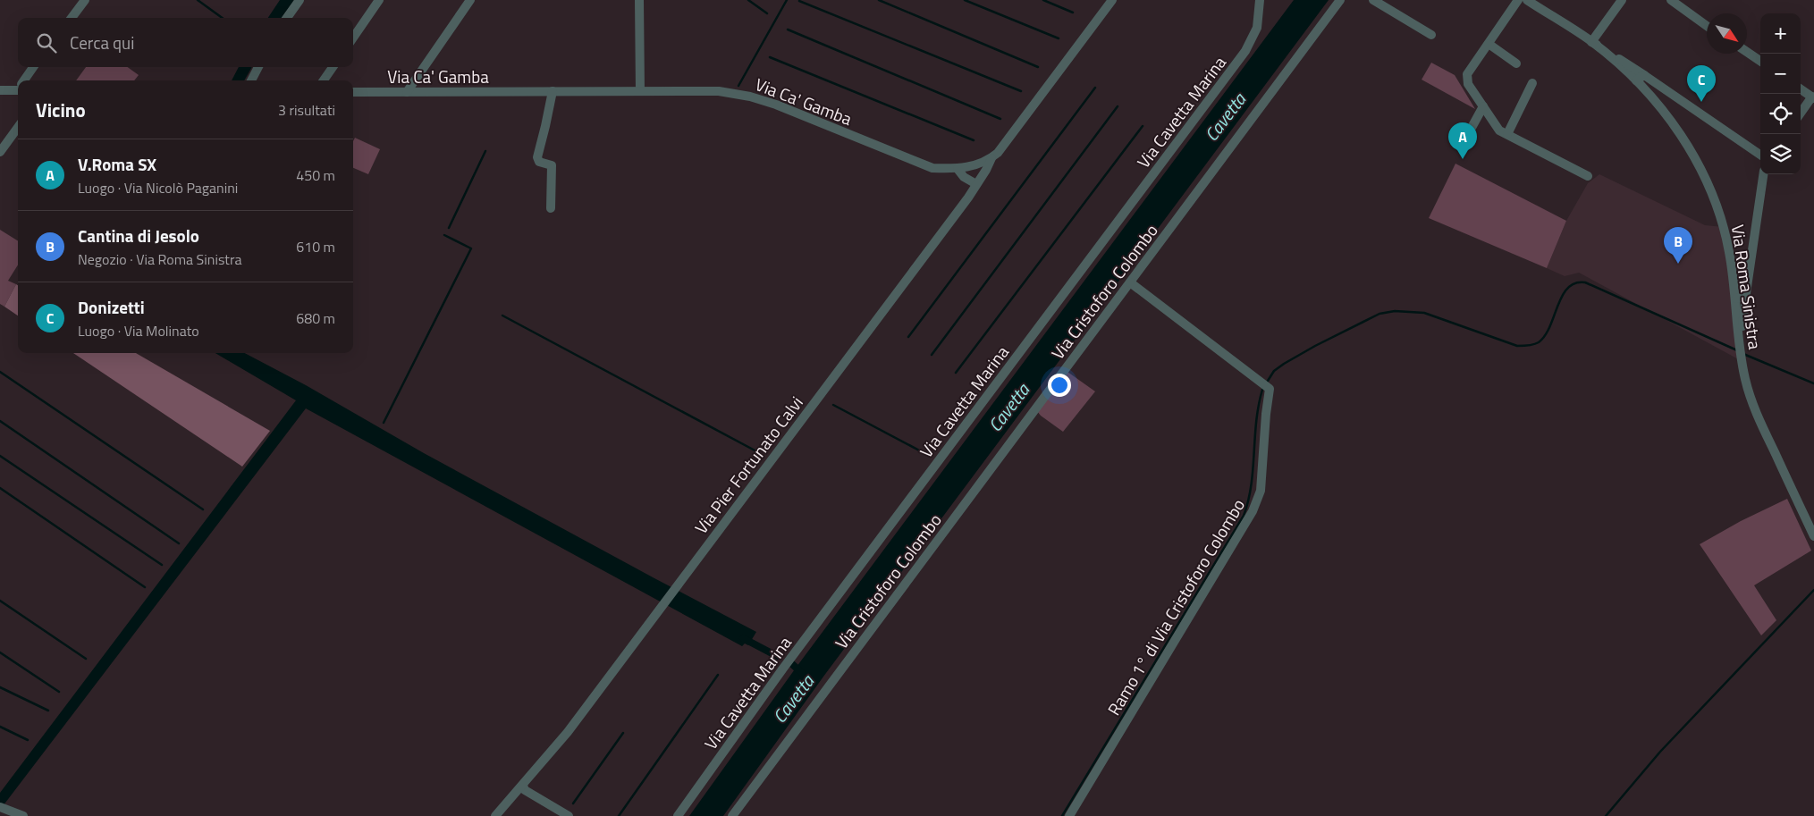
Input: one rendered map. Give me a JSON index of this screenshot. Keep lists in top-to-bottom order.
{
  "streets": {
    "street": [
      "Via Ca' Gamba",
      "Via Cavetta Marina",
      "Via Roma Sinistra",
      "Via Cristoforo Colombo",
      "Via Pier Fortunato Calvi",
      "Ramo 1° di Via Cristoforo Colombo"
    ]
  },
  "crossings": [
    ["Via Ca' Gamba", "Via Pier Fortunato Calvi"],
    ["Via Cristoforo Colombo", "Ramo 1° di Via Cristoforo Colombo"]
  ],
  "water": ["Cavetta"],
  "north": "bottom right",
  "page": {
    "map_buttons": ["+", "−"],
    "search": "Cerca qui",
    "pins": ["C", "A", "B"],
    "heading": ["Vicino", "3 risultati"],
    "list": [
      {
        "mark": "A",
        "name": "V.Roma SX",
        "note": "Luogo · Via Nicolò Paganini",
        "value": "450 m"
      },
      {
        "mark": "B",
        "name": "Cantina di Jesolo",
        "note": "Negozio · Via Roma Sinistra",
        "value": "610 m"
      },
      {
        "mark": "C",
        "name": "Donizetti",
        "note": "Luogo · Via Molinato",
        "value": "680 m"
      }
    ]
  }
}
